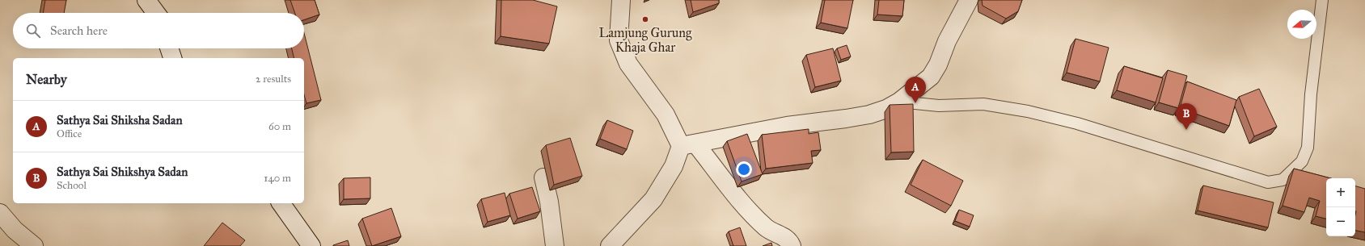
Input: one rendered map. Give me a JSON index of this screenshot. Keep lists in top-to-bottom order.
{
  "places": ["Lamjung Gurung Khaja Ghar"],
  "north": "left",
  "page": {
    "search": "Search here",
    "heading": ["Nearby", "2 results"],
    "pins": ["A", "B"],
    "list": [
      {
        "mark": "A",
        "name": "Sathya Sai Shiksha Sadan",
        "note": "Office",
        "value": "60 m"
      },
      {
        "mark": "B",
        "name": "Sathya Sai Shikshya Sadan",
        "note": "School",
        "value": "140 m"
      }
    ],
    "map_buttons": ["+", "−"]
  }
}
